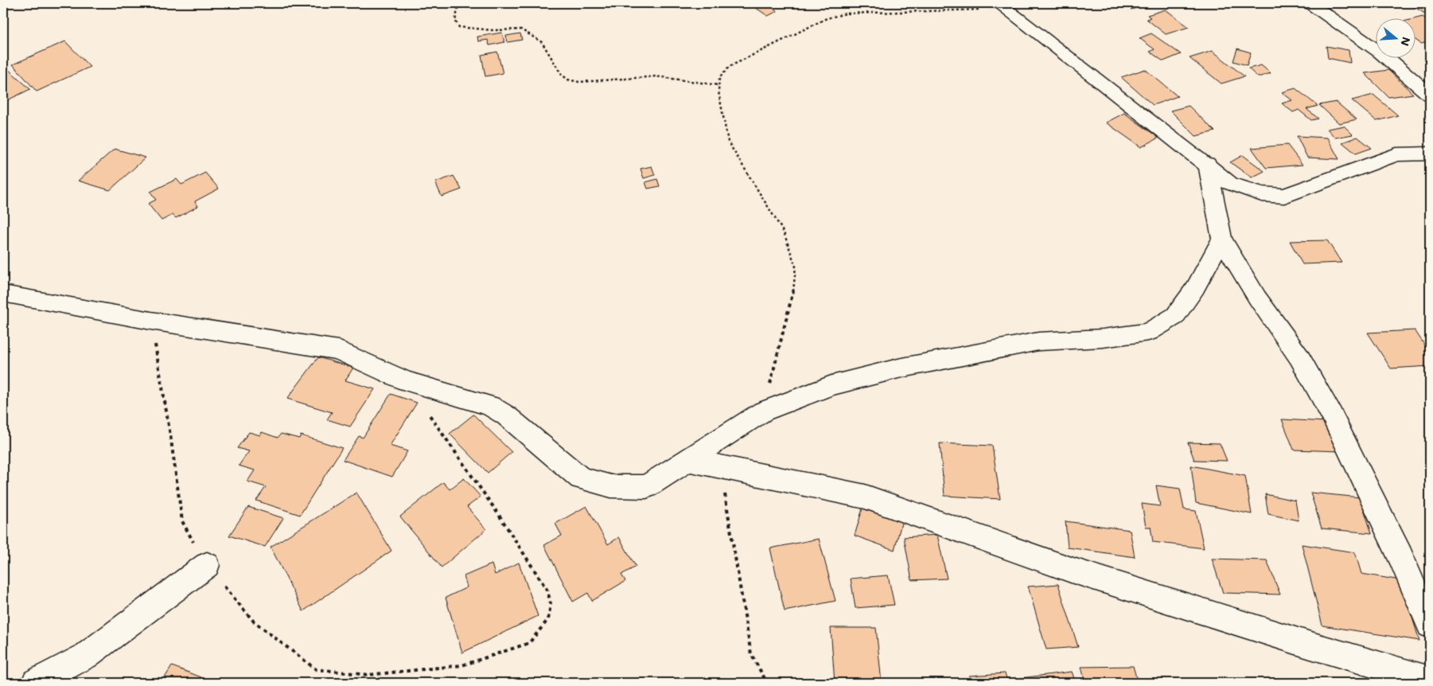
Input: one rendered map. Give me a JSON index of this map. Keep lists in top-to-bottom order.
{
  "north": "right"
}
